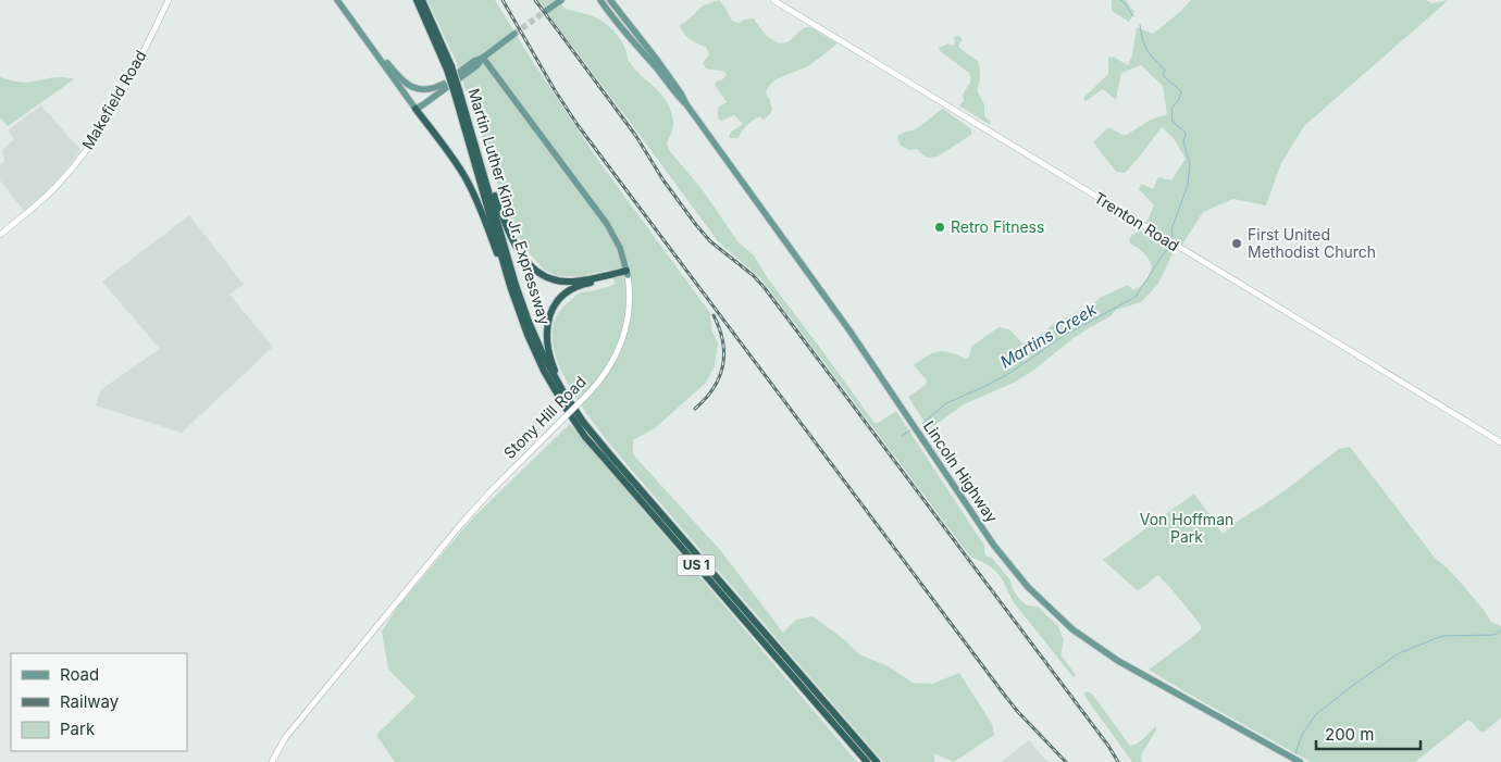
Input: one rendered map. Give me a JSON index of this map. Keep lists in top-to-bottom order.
{
  "streets": {
    "highway": ["Martin Luther King Jr. Expressway", "US 1"],
    "main road": ["Stony Hill Road", "Lincoln Highway"],
    "street": ["Makefield Road", "Trenton Road"]
  },
  "water": ["Martins Creek"],
  "parks": ["Von Hoffman Park"],
  "places": ["Retro Fitness", "First United Methodist Church"],
  "legend": ["Road", "Railway", "Park"],
  "scale_bar": "200 m"
}
